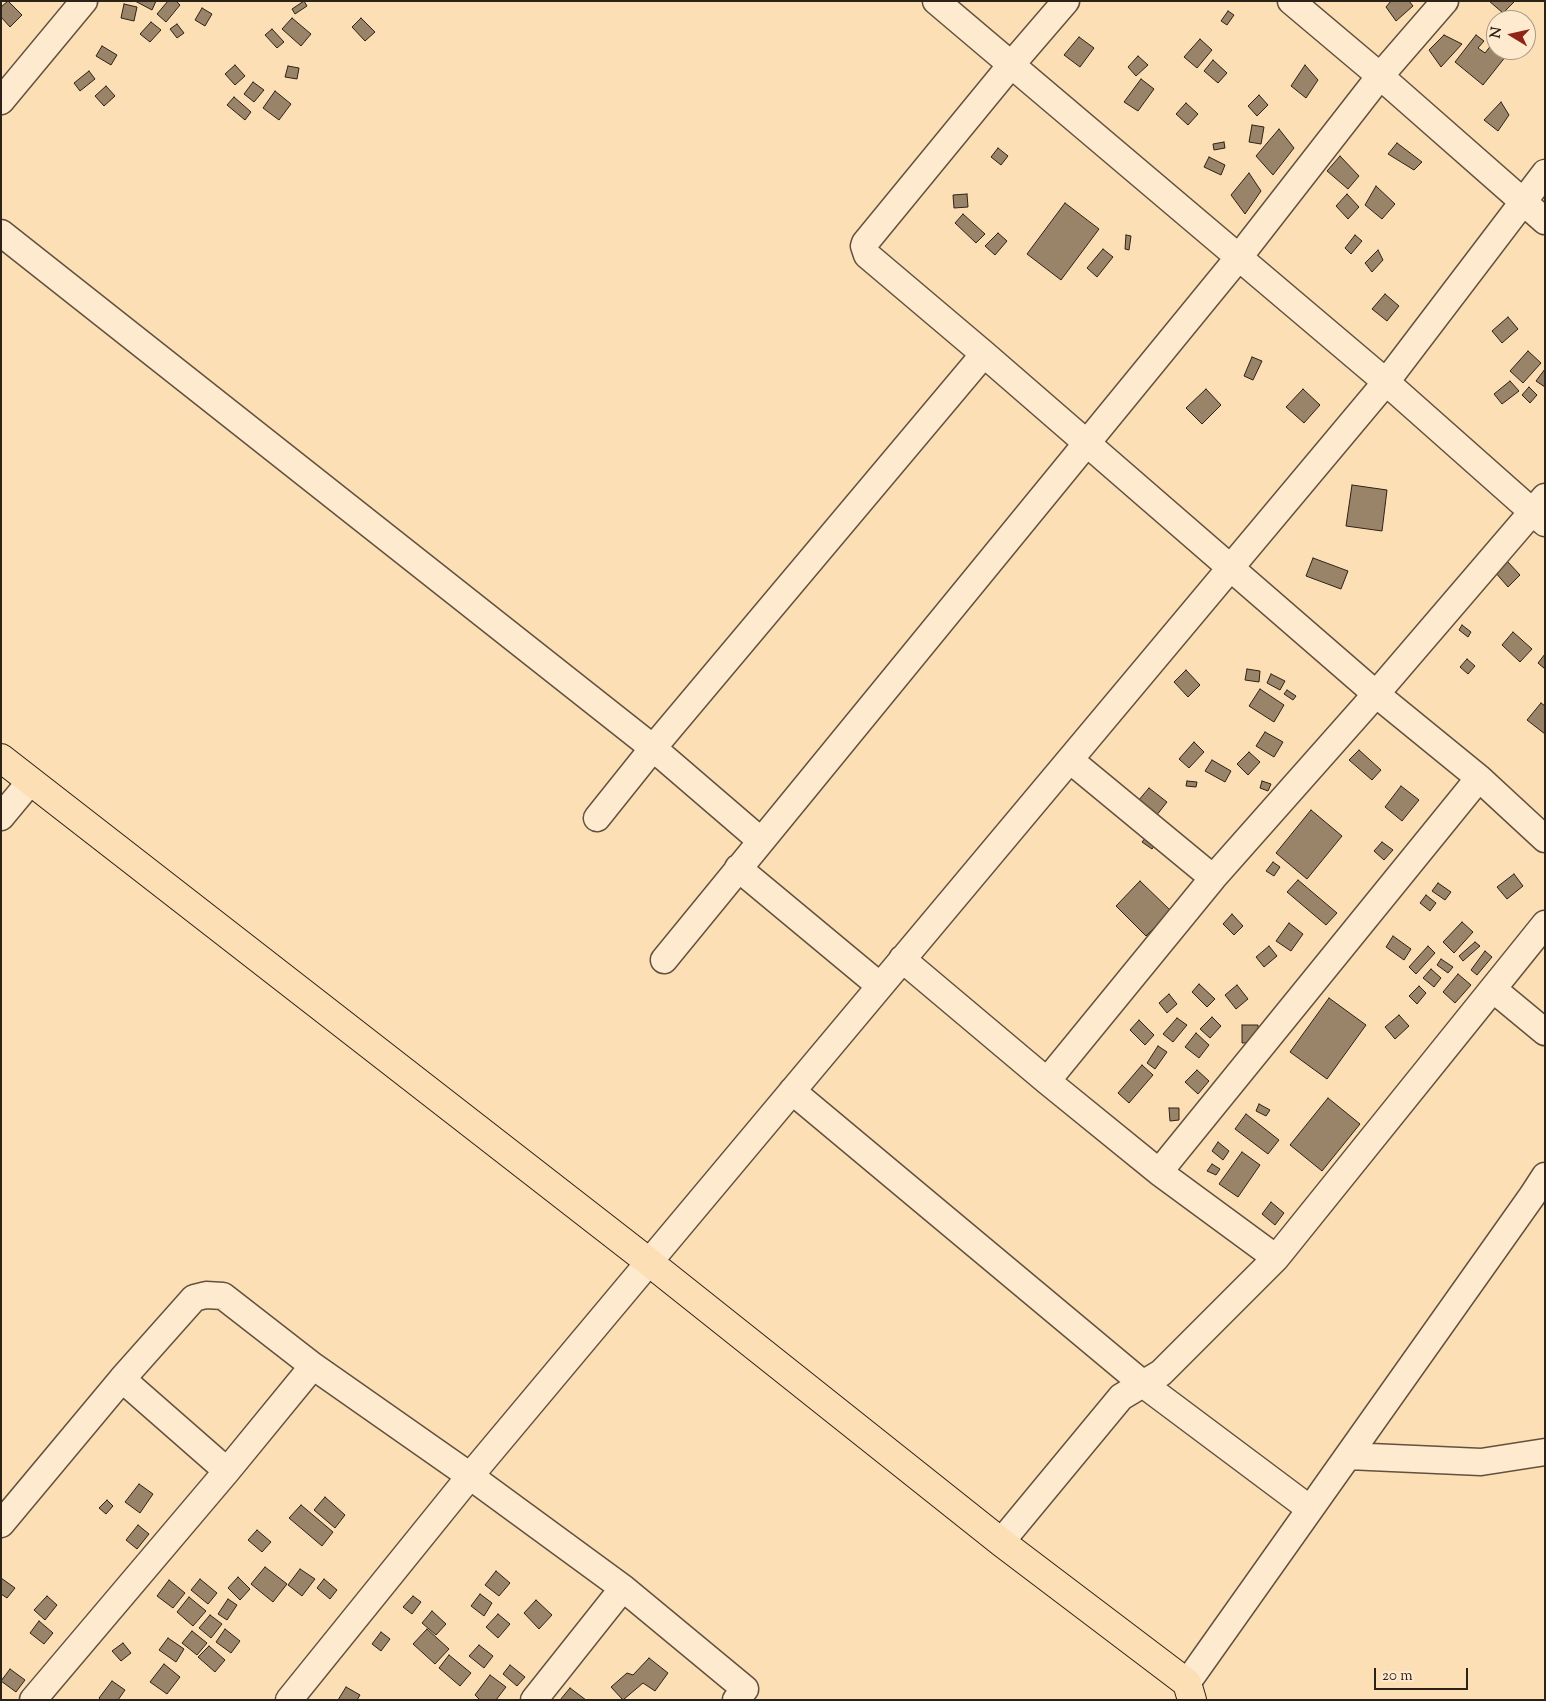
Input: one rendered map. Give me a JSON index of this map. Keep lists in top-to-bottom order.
{
  "scale_bar": "20 m",
  "north": "left"
}
